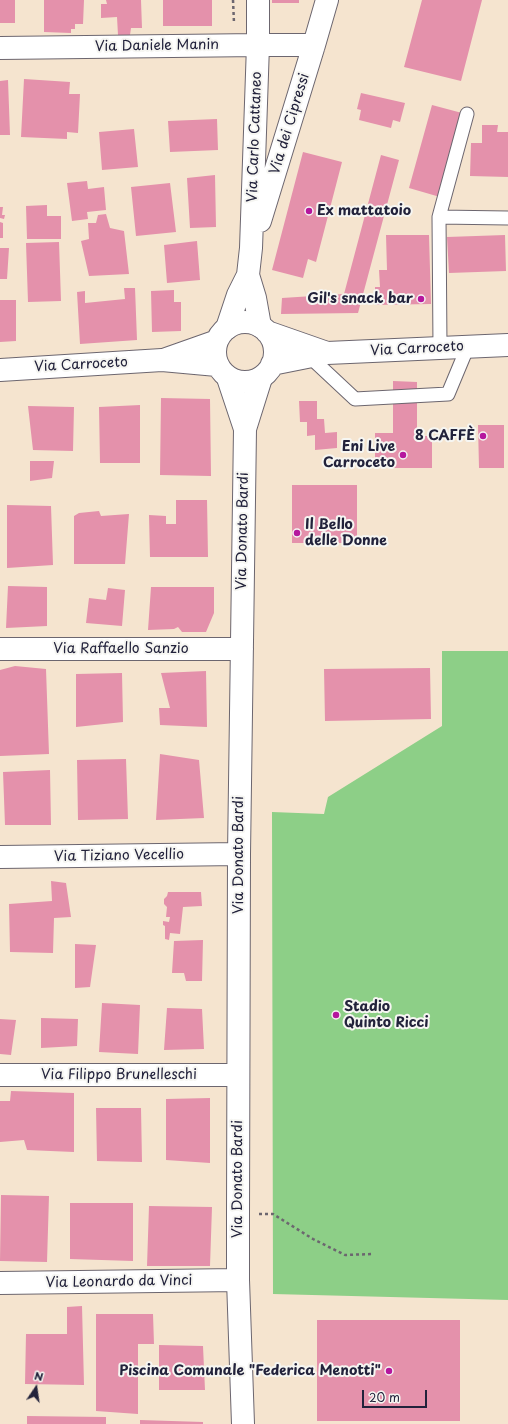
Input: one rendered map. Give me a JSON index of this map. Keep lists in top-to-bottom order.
{
  "streets": {
    "street": [
      "Via Daniele Manin",
      "Via dei Cipressi",
      "Via Carlo Cattaneo",
      "Via Carroceto",
      "Via Donato Bardi",
      "Via Raffaello Sanzio",
      "Via Tiziano Vecellio",
      "Via Filippo Brunelleschi",
      "Via Leonardo da Vinci"
    ]
  },
  "crossings": [
    ["Via Daniele Manin", "Via dei Cipressi"],
    ["Via Daniele Manin", "Via Carlo Cattaneo"],
    ["Via dei Cipressi", "Via Carlo Cattaneo"],
    ["Via Carlo Cattaneo", "Via Carroceto"],
    ["Via Carlo Cattaneo", "Via Donato Bardi"],
    ["Via Carroceto", "Via Donato Bardi"],
    ["Via Donato Bardi", "Via Raffaello Sanzio"],
    ["Via Donato Bardi", "Via Tiziano Vecellio"],
    ["Via Donato Bardi", "Via Filippo Brunelleschi"],
    ["Via Donato Bardi", "Via Leonardo da Vinci"]
  ],
  "places": [
    "Ex mattatoio",
    "Gil's snack bar",
    "8 CAFFÈ",
    "Eni Live Carroceto",
    "Il Bello delle Donne",
    "Stadio Quinto Ricci",
    "Piscina Comunale \"Federica Menotti\""
  ],
  "scale_bar": "20 m",
  "north": "top"
}
